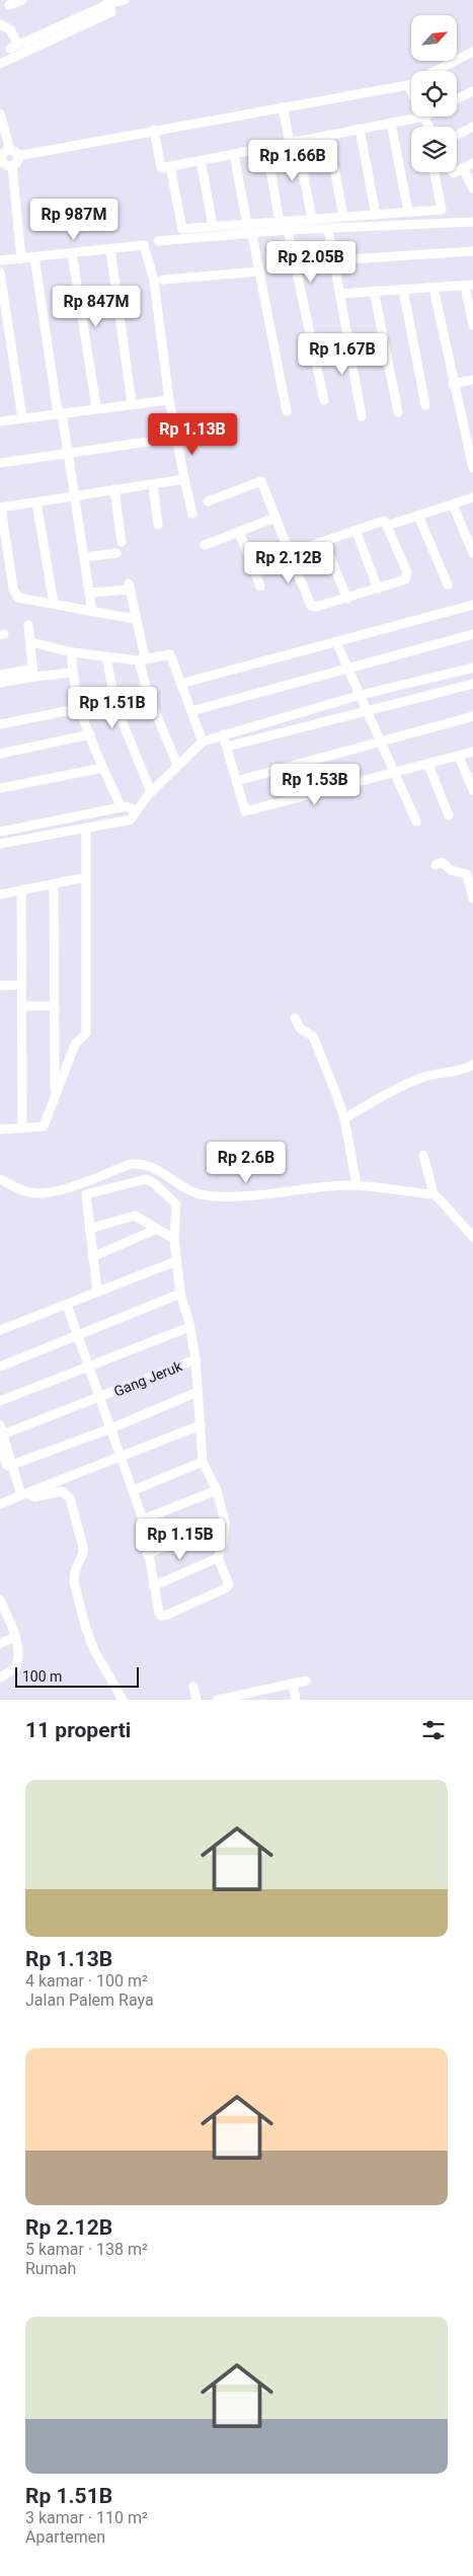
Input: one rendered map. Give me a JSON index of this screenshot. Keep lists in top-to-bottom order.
{
  "streets": {
    "street": ["Gang Jeruk"]
  },
  "scale_bar": "100 m",
  "north": "top right",
  "page": {
    "price": [
      "Rp 1.66B",
      "Rp 987M",
      "Rp 2.05B",
      "Rp 847M",
      "Rp 1.67B",
      "Rp 1.13B",
      "Rp 2.12B",
      "Rp 1.51B",
      "Rp 1.53B",
      "Rp 2.6B",
      "Rp 1.15B"
    ],
    "scale": "100 m",
    "heading": "11 properti",
    "list": [
      {
        "name": "Rp 1.13B",
        "note": "4 kamar · 100 m² · Jalan Palem Raya"
      },
      {
        "name": "Rp 2.12B",
        "note": "5 kamar · 138 m² · Rumah"
      },
      {
        "name": "Rp 1.51B",
        "note": "3 kamar · 110 m² · Apartemen"
      }
    ]
  }
}
